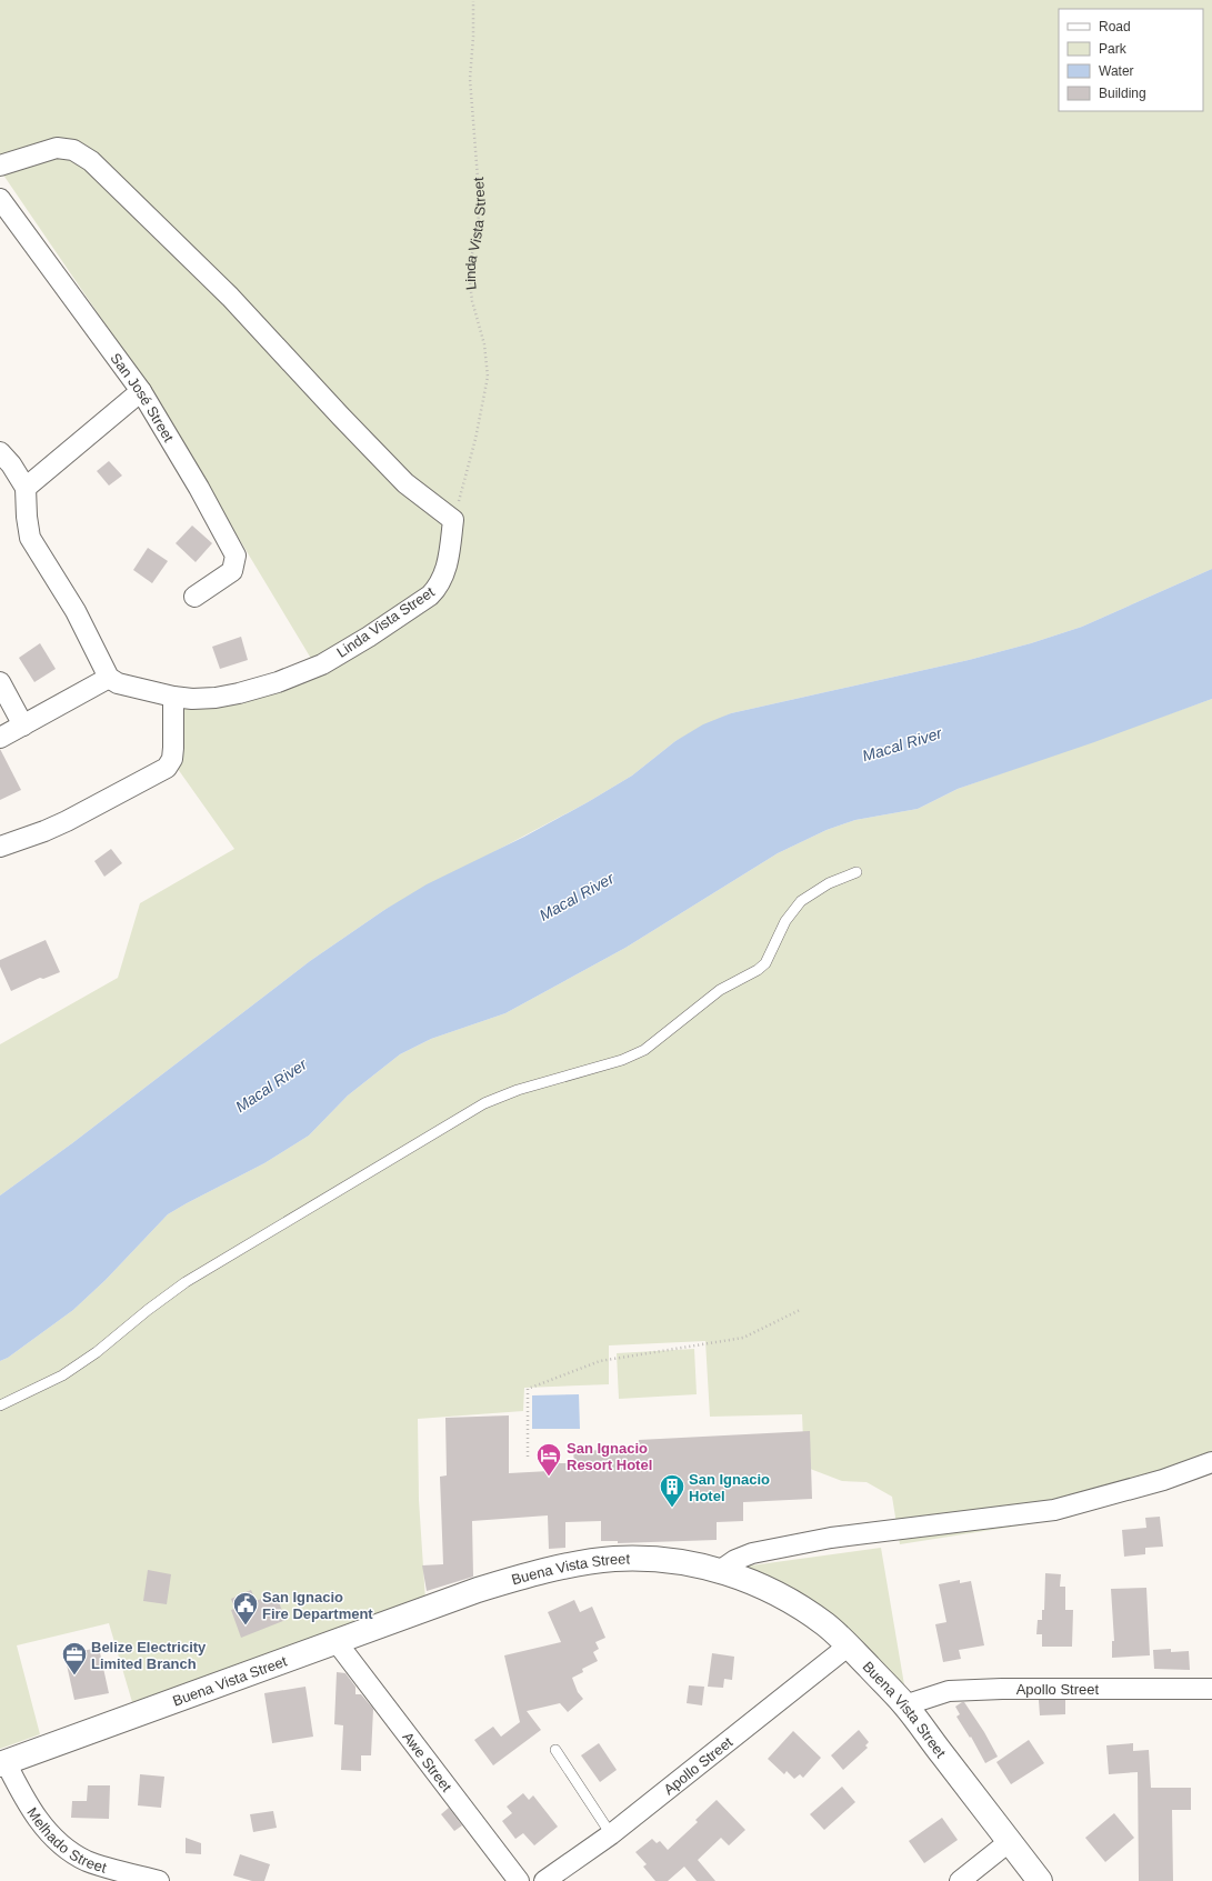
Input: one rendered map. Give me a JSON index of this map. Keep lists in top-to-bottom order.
{
  "streets": {
    "main road": ["Buena Vista Street"],
    "street": [
      "Linda Vista Street",
      "San José Street",
      "Apollo Street",
      "Awe Street",
      "Melhado Street"
    ]
  },
  "crossings": [
    ["Buena Vista Street", "Apollo Street"],
    ["Buena Vista Street", "Awe Street"],
    ["Buena Vista Street", "Melhado Street"]
  ],
  "water": ["Macal River"],
  "places": {
    "hotel": ["San Ignacio Resort Hotel"],
    "building": ["San Ignacio Hotel"],
    "public building": ["San Ignacio Fire Department"],
    "office": ["Belize Electricity Limited Branch"]
  },
  "legend": [
    "Road",
    "Park",
    "Water",
    "Building"
  ]
}
